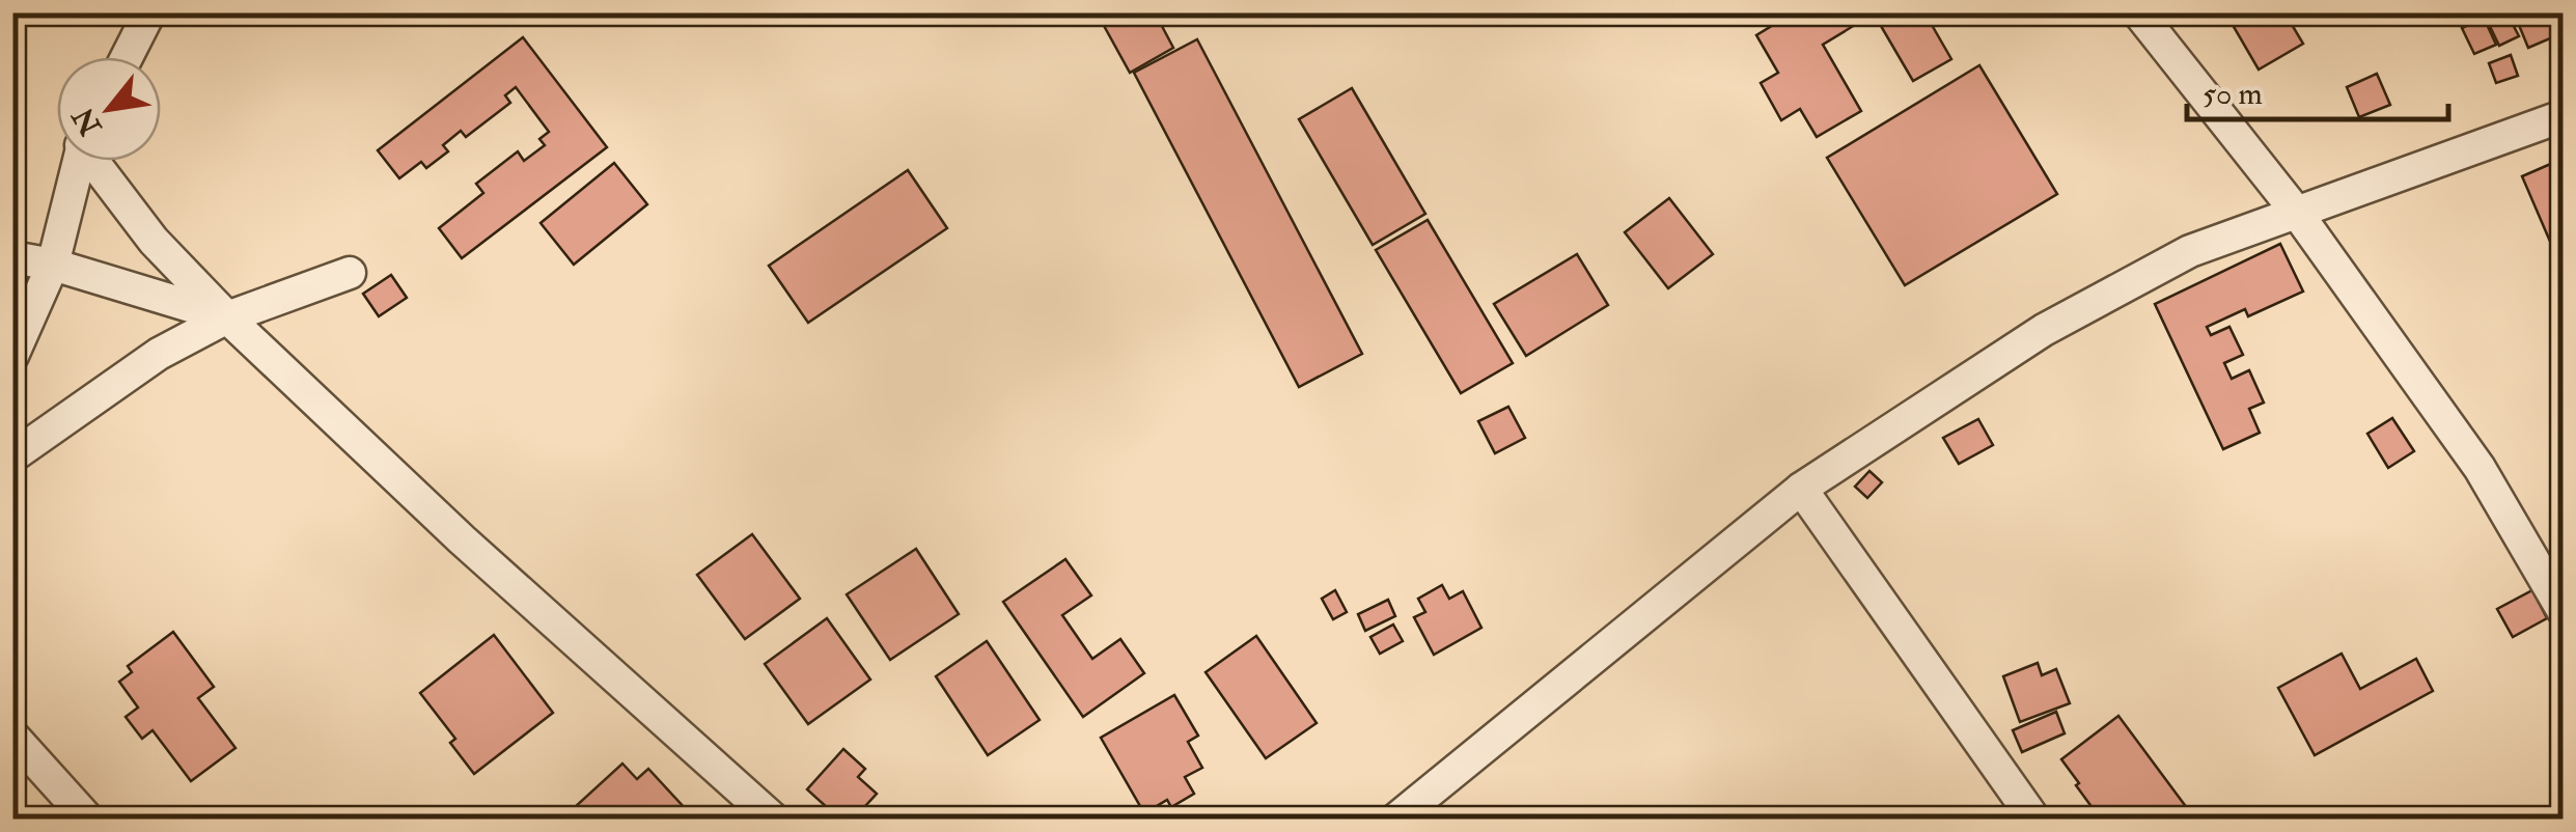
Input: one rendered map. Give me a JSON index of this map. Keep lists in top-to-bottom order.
{
  "scale_bar": "50 m",
  "north": "bottom left"
}
